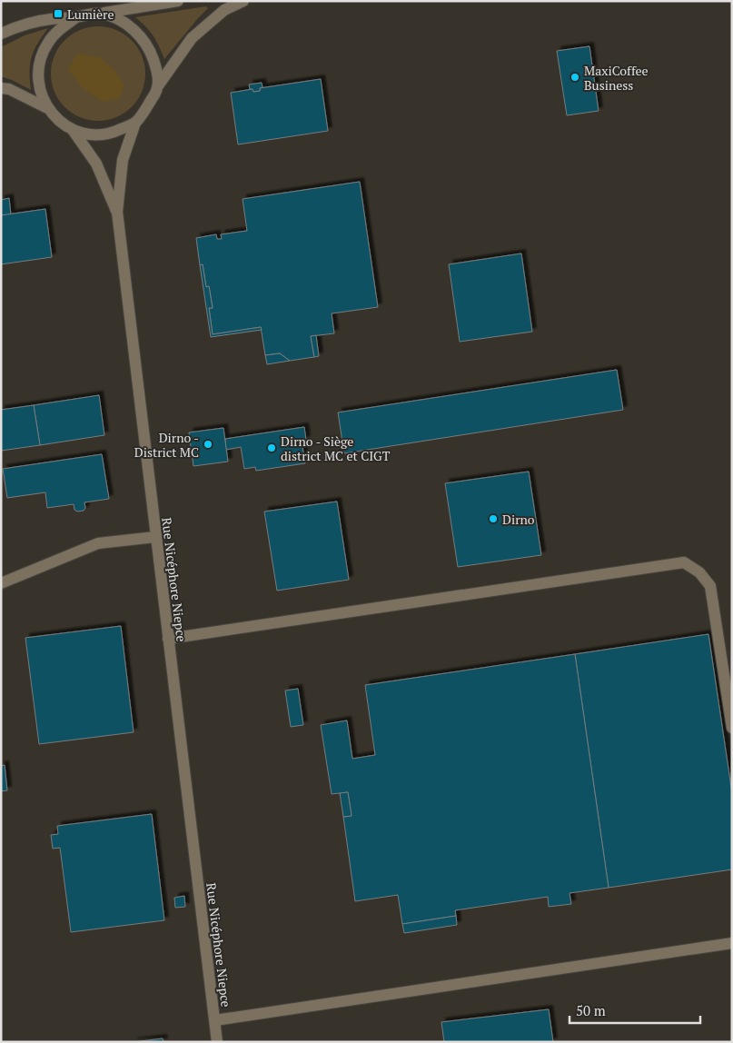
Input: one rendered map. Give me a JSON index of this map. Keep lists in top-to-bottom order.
{
  "streets": {
    "street": ["Rue Nicéphore Niepce"]
  },
  "places": {
    "transit": ["Lumière"],
    "other": [
      "MaxiCoffee Business",
      "Dirno - District MC",
      "Dirno - Siège district MC et CIGT",
      "Dirno"
    ]
  },
  "scale_bar": "50 m"
}
